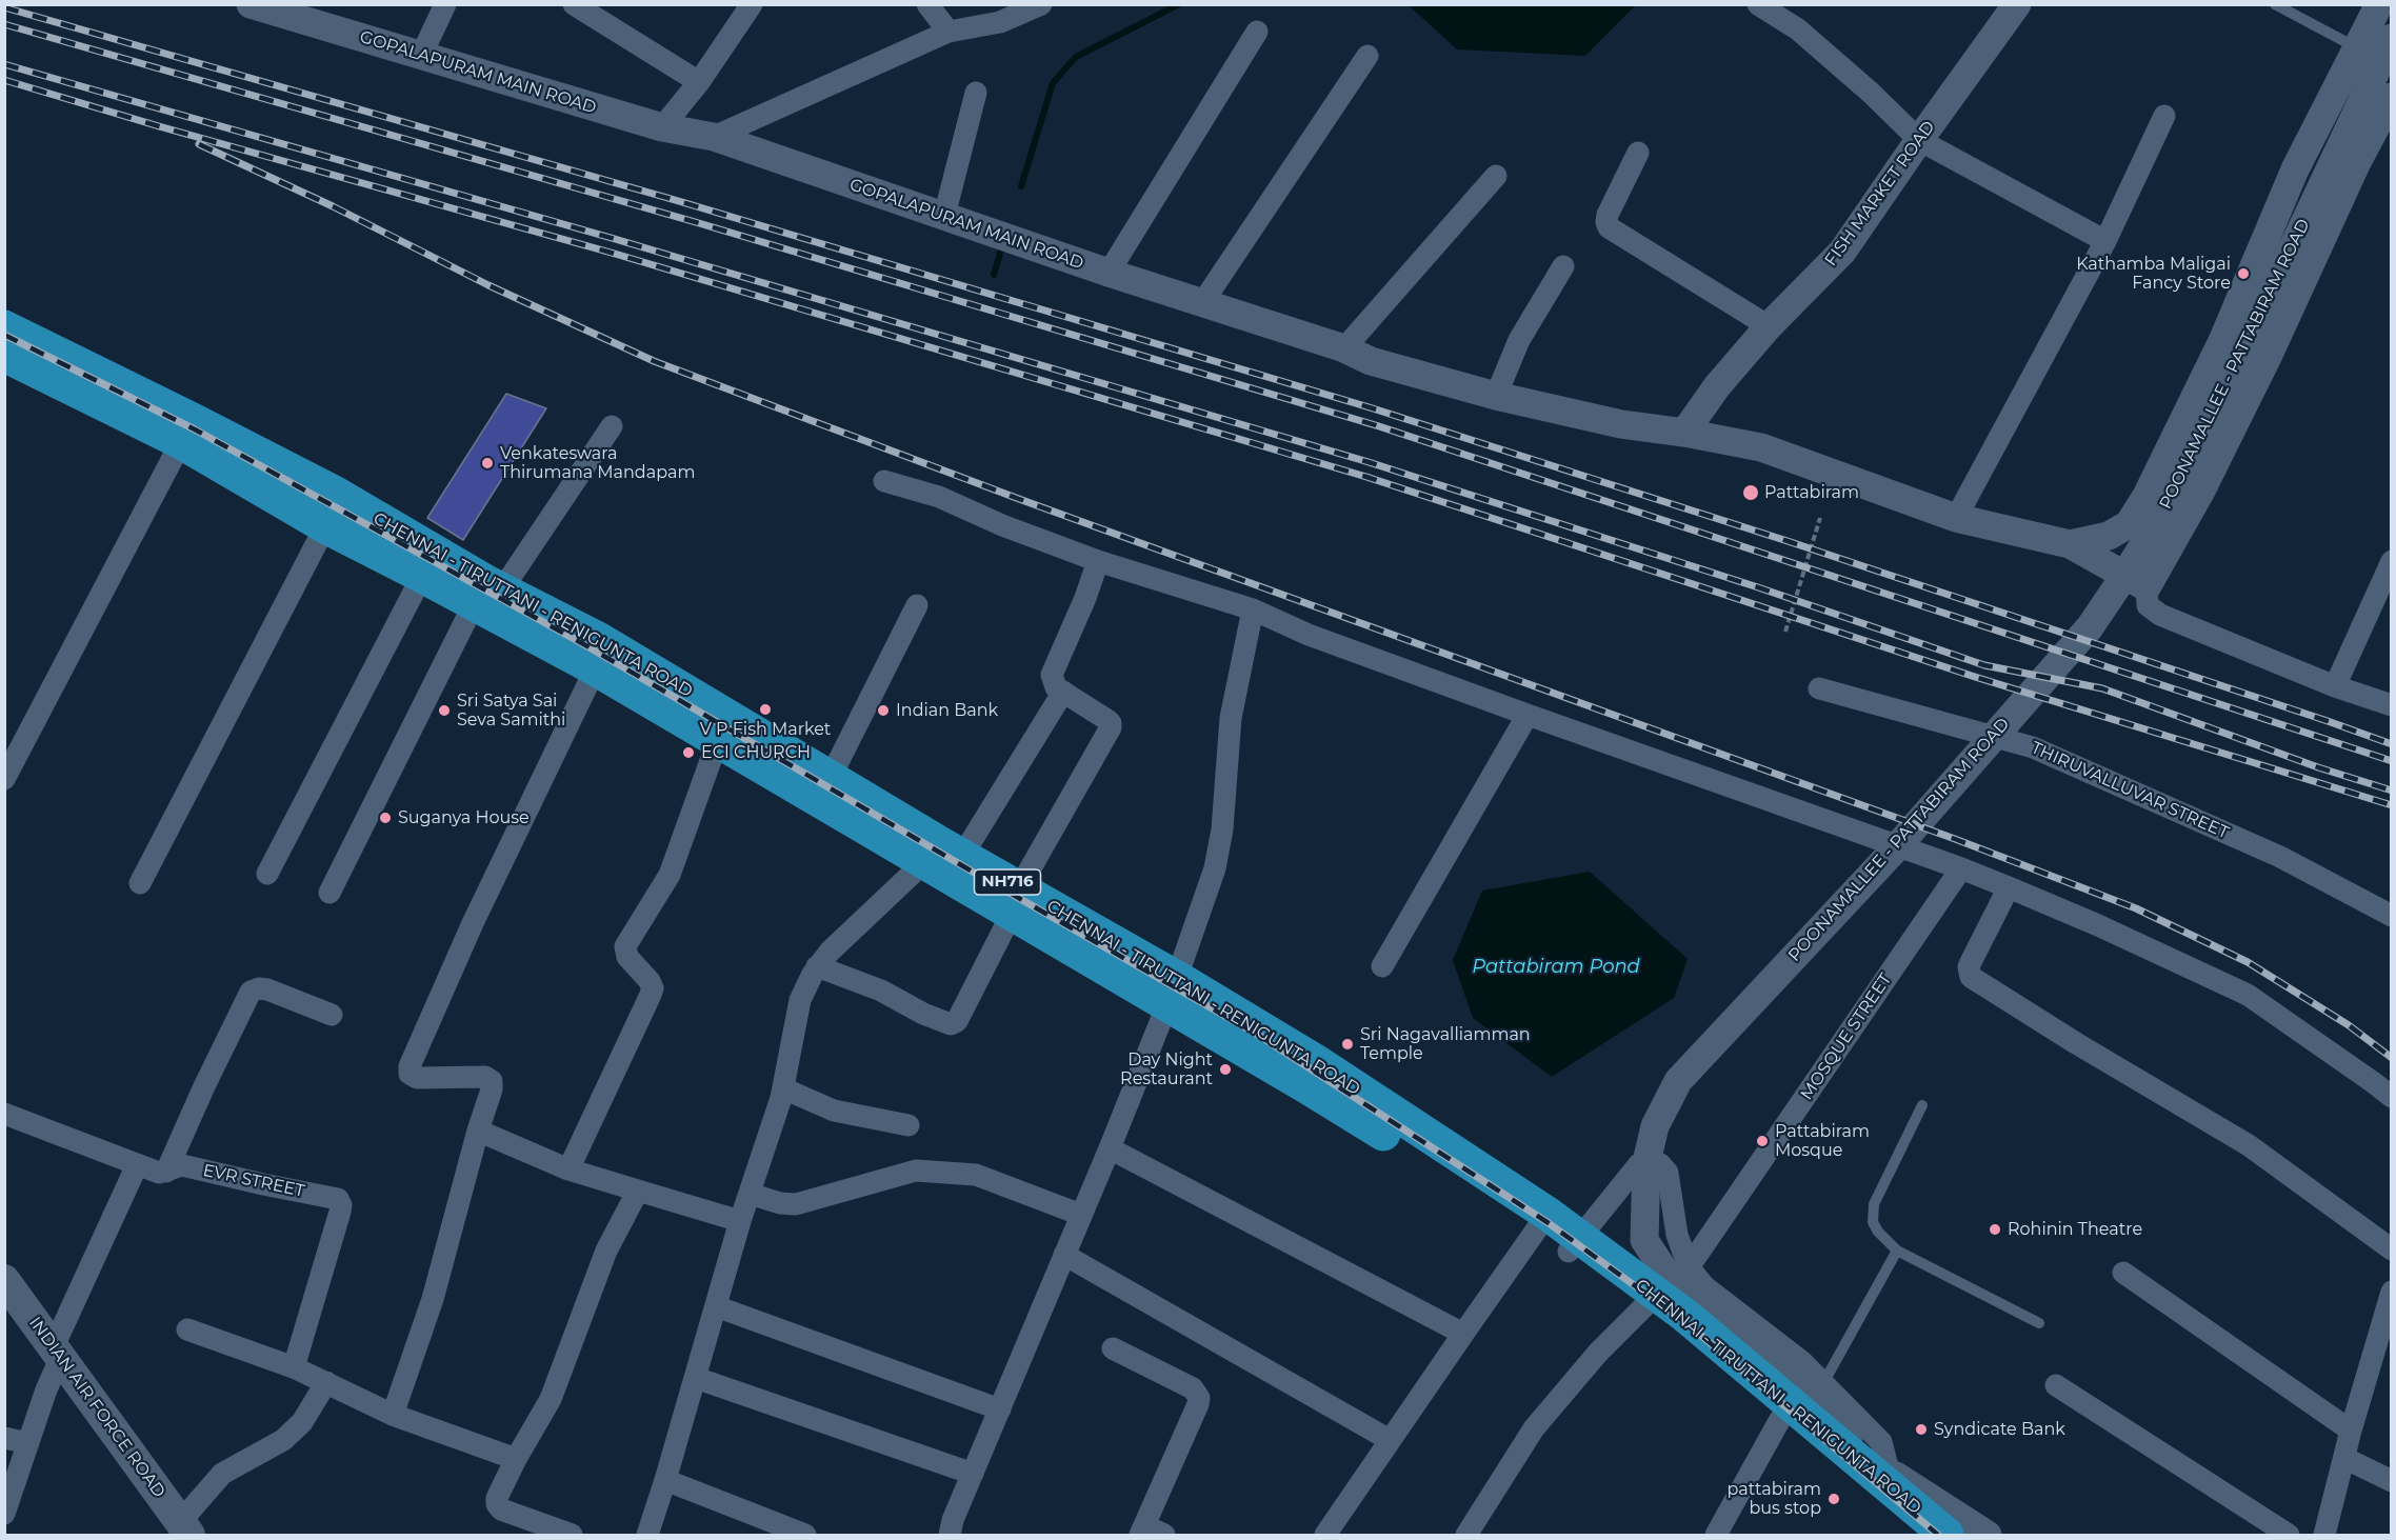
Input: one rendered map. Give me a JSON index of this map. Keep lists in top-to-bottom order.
{
  "streets": {
    "highway": ["CHENNAI - TIRUTTANI - RENIGUNTA ROAD", "NH716"],
    "main road": ["INDIAN AIR FORCE ROAD"],
    "street": [
      "GOPALAPURAM MAIN ROAD",
      "FISH MARKET ROAD",
      "POONAMALLEE - PATTABIRAM ROAD",
      "THIRUVALLUVAR STREET",
      "MOSQUE STREET",
      "EVR STREET"
    ]
  },
  "crossings": [
    ["GOPALAPURAM MAIN ROAD", "FISH MARKET ROAD"],
    ["POONAMALLEE - PATTABIRAM ROAD", "CHENNAI - TIRUTTANI - RENIGUNTA ROAD"]
  ],
  "water": ["Pattabiram Pond"],
  "places": [
    "Kathamba Maligai Fancy Store",
    "Venkateswara Thirumana Mandapam",
    "Pattabiram",
    "V P Fish Market",
    "Sri Satya Sai Seva Samithi",
    "Indian Bank",
    "ECI CHURCH",
    "Suganya House",
    "Sri Nagavalliamman Temple",
    "Day Night Restaurant",
    "Pattabiram Mosque",
    "Rohinin Theatre",
    "Syndicate Bank",
    "pattabiram bus stop"
  ]
}
